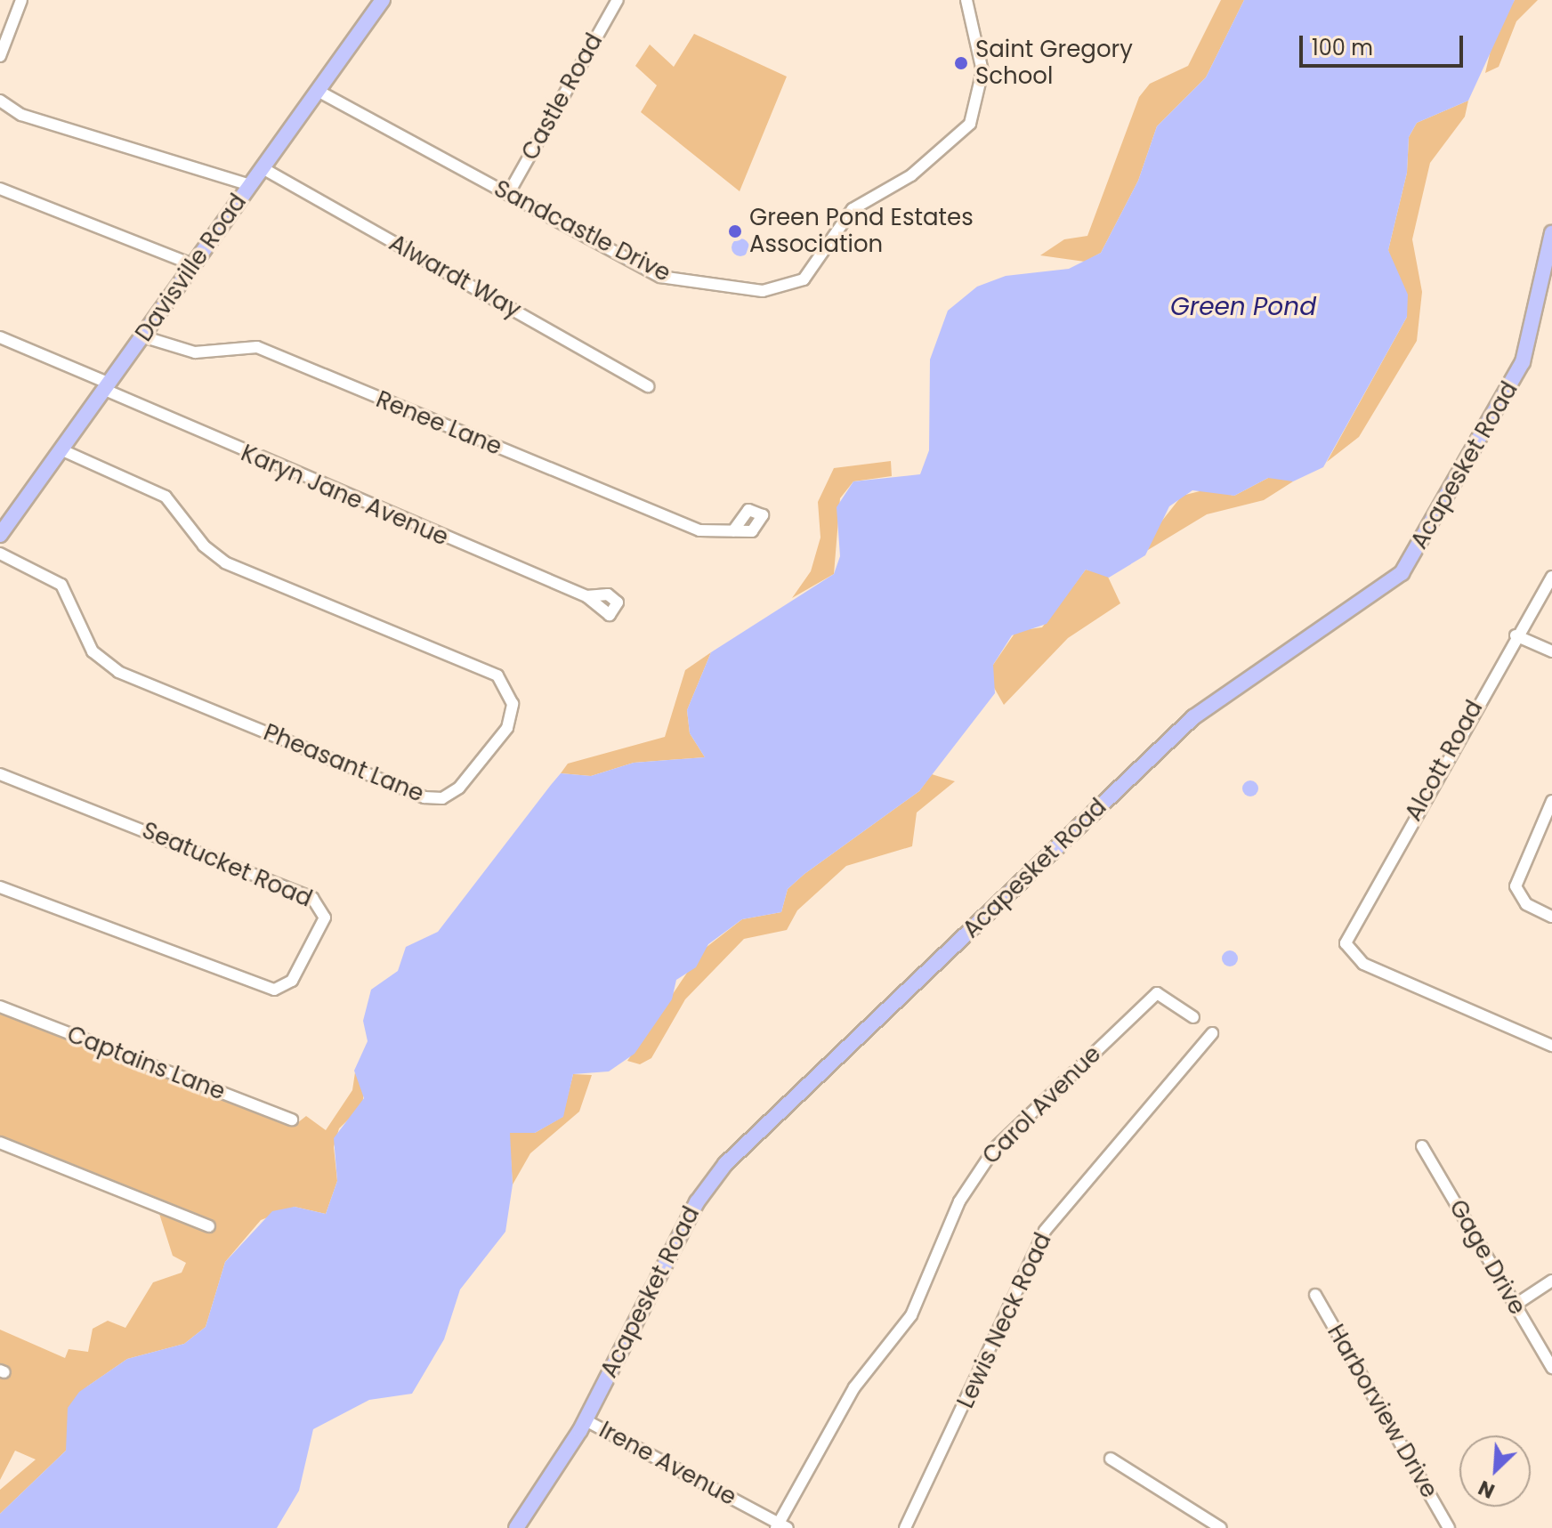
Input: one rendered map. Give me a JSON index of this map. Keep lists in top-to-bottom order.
{
  "streets": {
    "main road": ["Davisville Road", "Acapesket Road"],
    "street": [
      "Castle Road",
      "Sandcastle Drive",
      "Alwardt Way",
      "Renee Lane",
      "Karyn Jane Avenue",
      "Alcott Road",
      "Pheasant Lane",
      "Seatucket Road",
      "Captains Lane",
      "Carol Avenue",
      "Gage Drive",
      "Lewis Neck Road",
      "Harborview Drive",
      "Irene Avenue"
    ]
  },
  "crossings": [
    ["Castle Road", "Sandcastle Drive"],
    ["Sandcastle Drive", "Davisville Road"],
    ["Davisville Road", "Alwardt Way"],
    ["Davisville Road", "Renee Lane"],
    ["Davisville Road", "Karyn Jane Avenue"],
    ["Davisville Road", "Pheasant Lane"],
    ["Acapesket Road", "Irene Avenue"],
    ["Carol Avenue", "Irene Avenue"]
  ],
  "water": ["Green Pond"],
  "places": ["Saint Gregory School", "Green Pond Estates Association"],
  "scale_bar": "100 m",
  "north": "bottom left"
}
